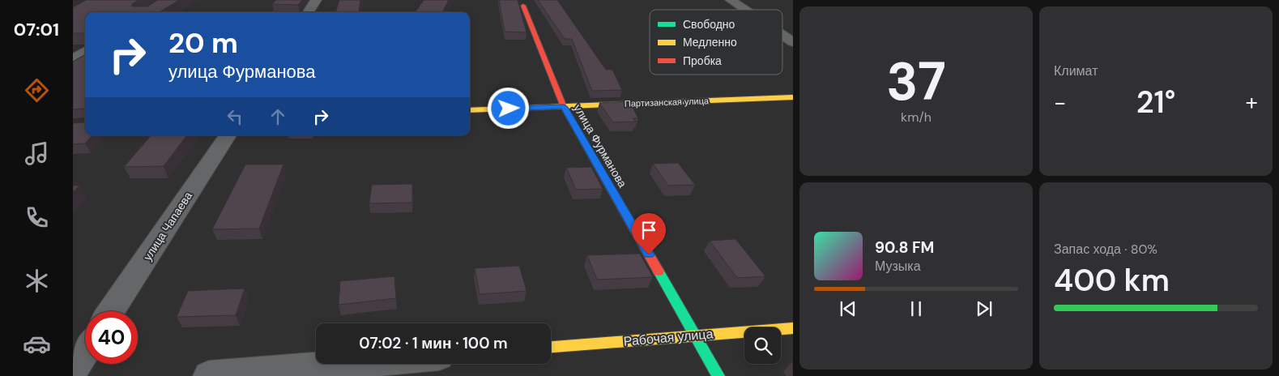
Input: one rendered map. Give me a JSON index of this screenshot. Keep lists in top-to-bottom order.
{
  "streets": {
    "street": [
      "Партизанская улица",
      "улица Фурманова",
      "улица Чапаева",
      "Рабочая улица"
    ]
  },
  "crossings": [
    ["Партизанская улица", "улица Фурманова"],
    ["улица Фурманова", "Рабочая улица"]
  ],
  "legend": ["Свободно", "Медленно", "Пробка"],
  "page": {
    "tabs": "07:01",
    "tile": [
      ["37", "km/h"],
      "Климат",
      ["Запас хода · 80%", "400 km"]
    ],
    "turn": ["20 m", "улица Фурманова"],
    "heat": ["−", "21°", "+"],
    "song": ["90.8 FM", "Музыка"],
    "limit": "40",
    "trip": "07:02 · 1 мин · 100 m"
  }
}
